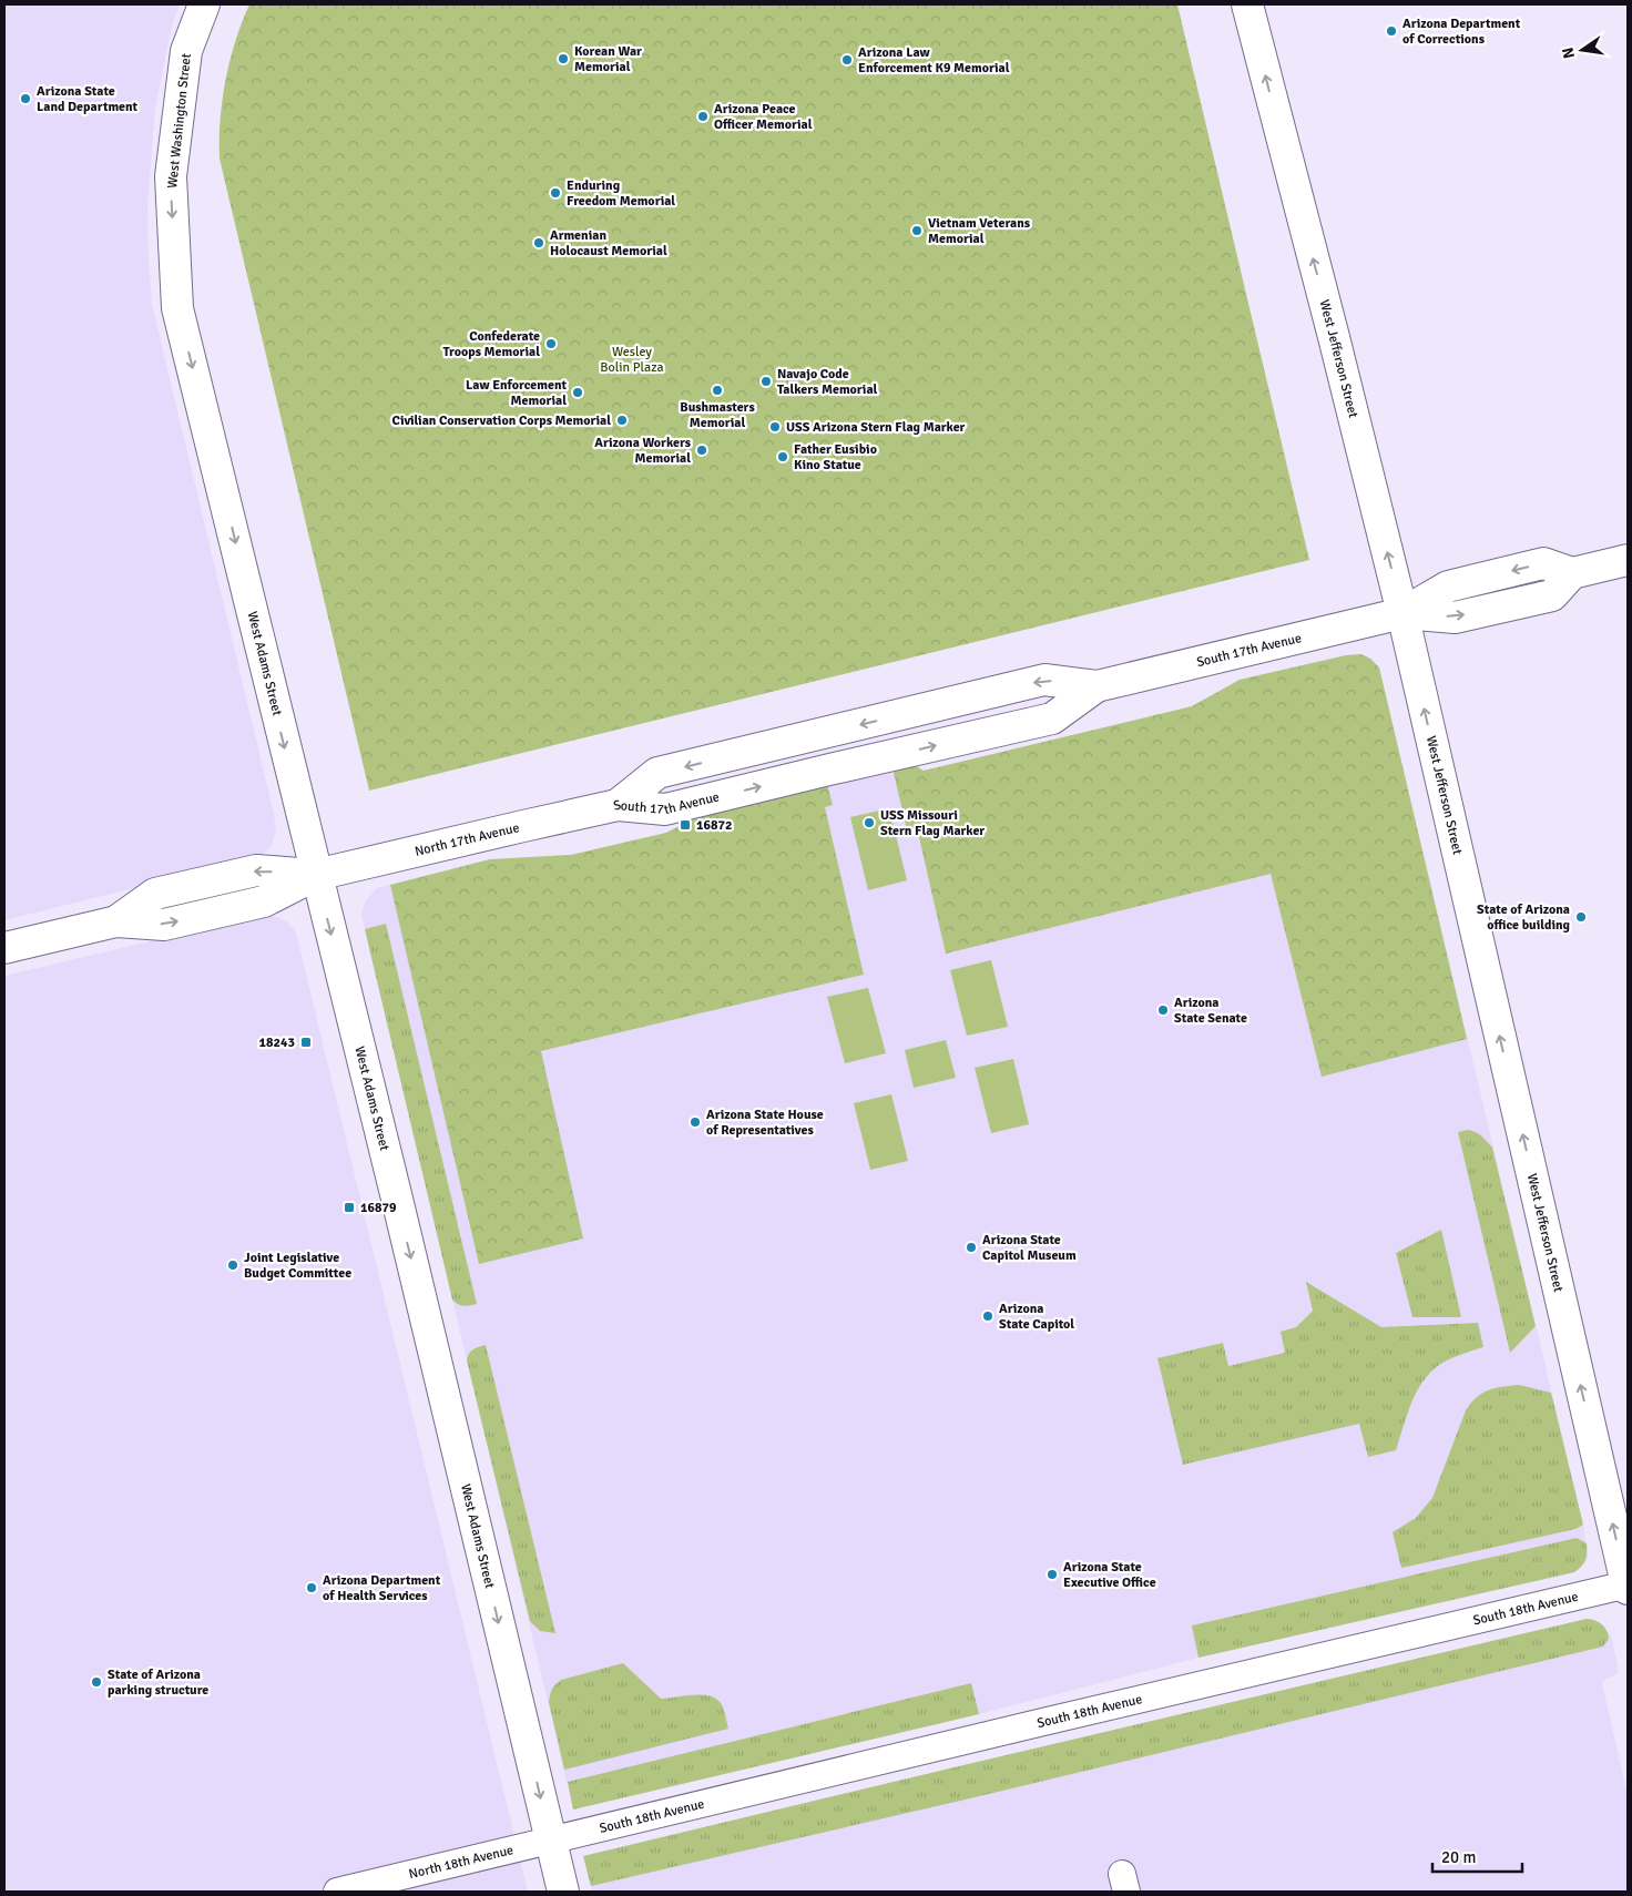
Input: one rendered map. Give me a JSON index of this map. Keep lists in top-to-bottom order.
{
  "streets": {
    "main road": [
      "West Washington Street",
      "West Jefferson Street",
      "South 17th Avenue",
      "West Adams Street",
      "North 17th Avenue"
    ],
    "street": ["South 18th Avenue", "North 18th Avenue"]
  },
  "crossings": [
    ["West Washington Street", "West Adams Street"],
    ["West Jefferson Street", "South 17th Avenue"],
    ["West Jefferson Street", "South 18th Avenue"],
    ["South 17th Avenue", "North 17th Avenue"],
    ["West Adams Street", "North 17th Avenue"],
    ["West Adams Street", "South 18th Avenue"],
    ["West Adams Street", "North 18th Avenue"],
    ["South 18th Avenue", "North 18th Avenue"]
  ],
  "one_way": ["West Washington Street", "West Jefferson Street", "West Adams Street"],
  "parks": ["Wesley Bolin Plaza"],
  "places": {
    "other": [
      "Arizona Department of Corrections",
      "Korean War Memorial",
      "Arizona Law Enforcement K9 Memorial",
      "Arizona State Land Department",
      "Arizona Peace Officer Memorial",
      "Enduring Freedom Memorial",
      "Vietnam Veterans Memorial",
      "Armenian Holocaust Memorial",
      "Confederate Troops Memorial",
      "Navajo Code Talkers Memorial",
      "Bushmasters Memorial",
      "Law Enforcement Memorial",
      "Civilian Conservation Corps Memorial",
      "USS Arizona Stern Flag Marker",
      "Arizona Workers Memorial",
      "Father Eusibio Kino Statue",
      "USS Missouri Stern Flag Marker",
      "State of Arizona office building",
      "Arizona State Senate",
      "Arizona State House of Representatives",
      "Arizona State Capitol Museum",
      "Joint Legislative Budget Committee",
      "Arizona State Capitol",
      "Arizona State Executive Office",
      "Arizona Department of Health Services",
      "State of Arizona parking structure"
    ],
    "transit": ["16872", "18243", "16879"]
  },
  "scale_bar": "20 m",
  "north": "left"
}
